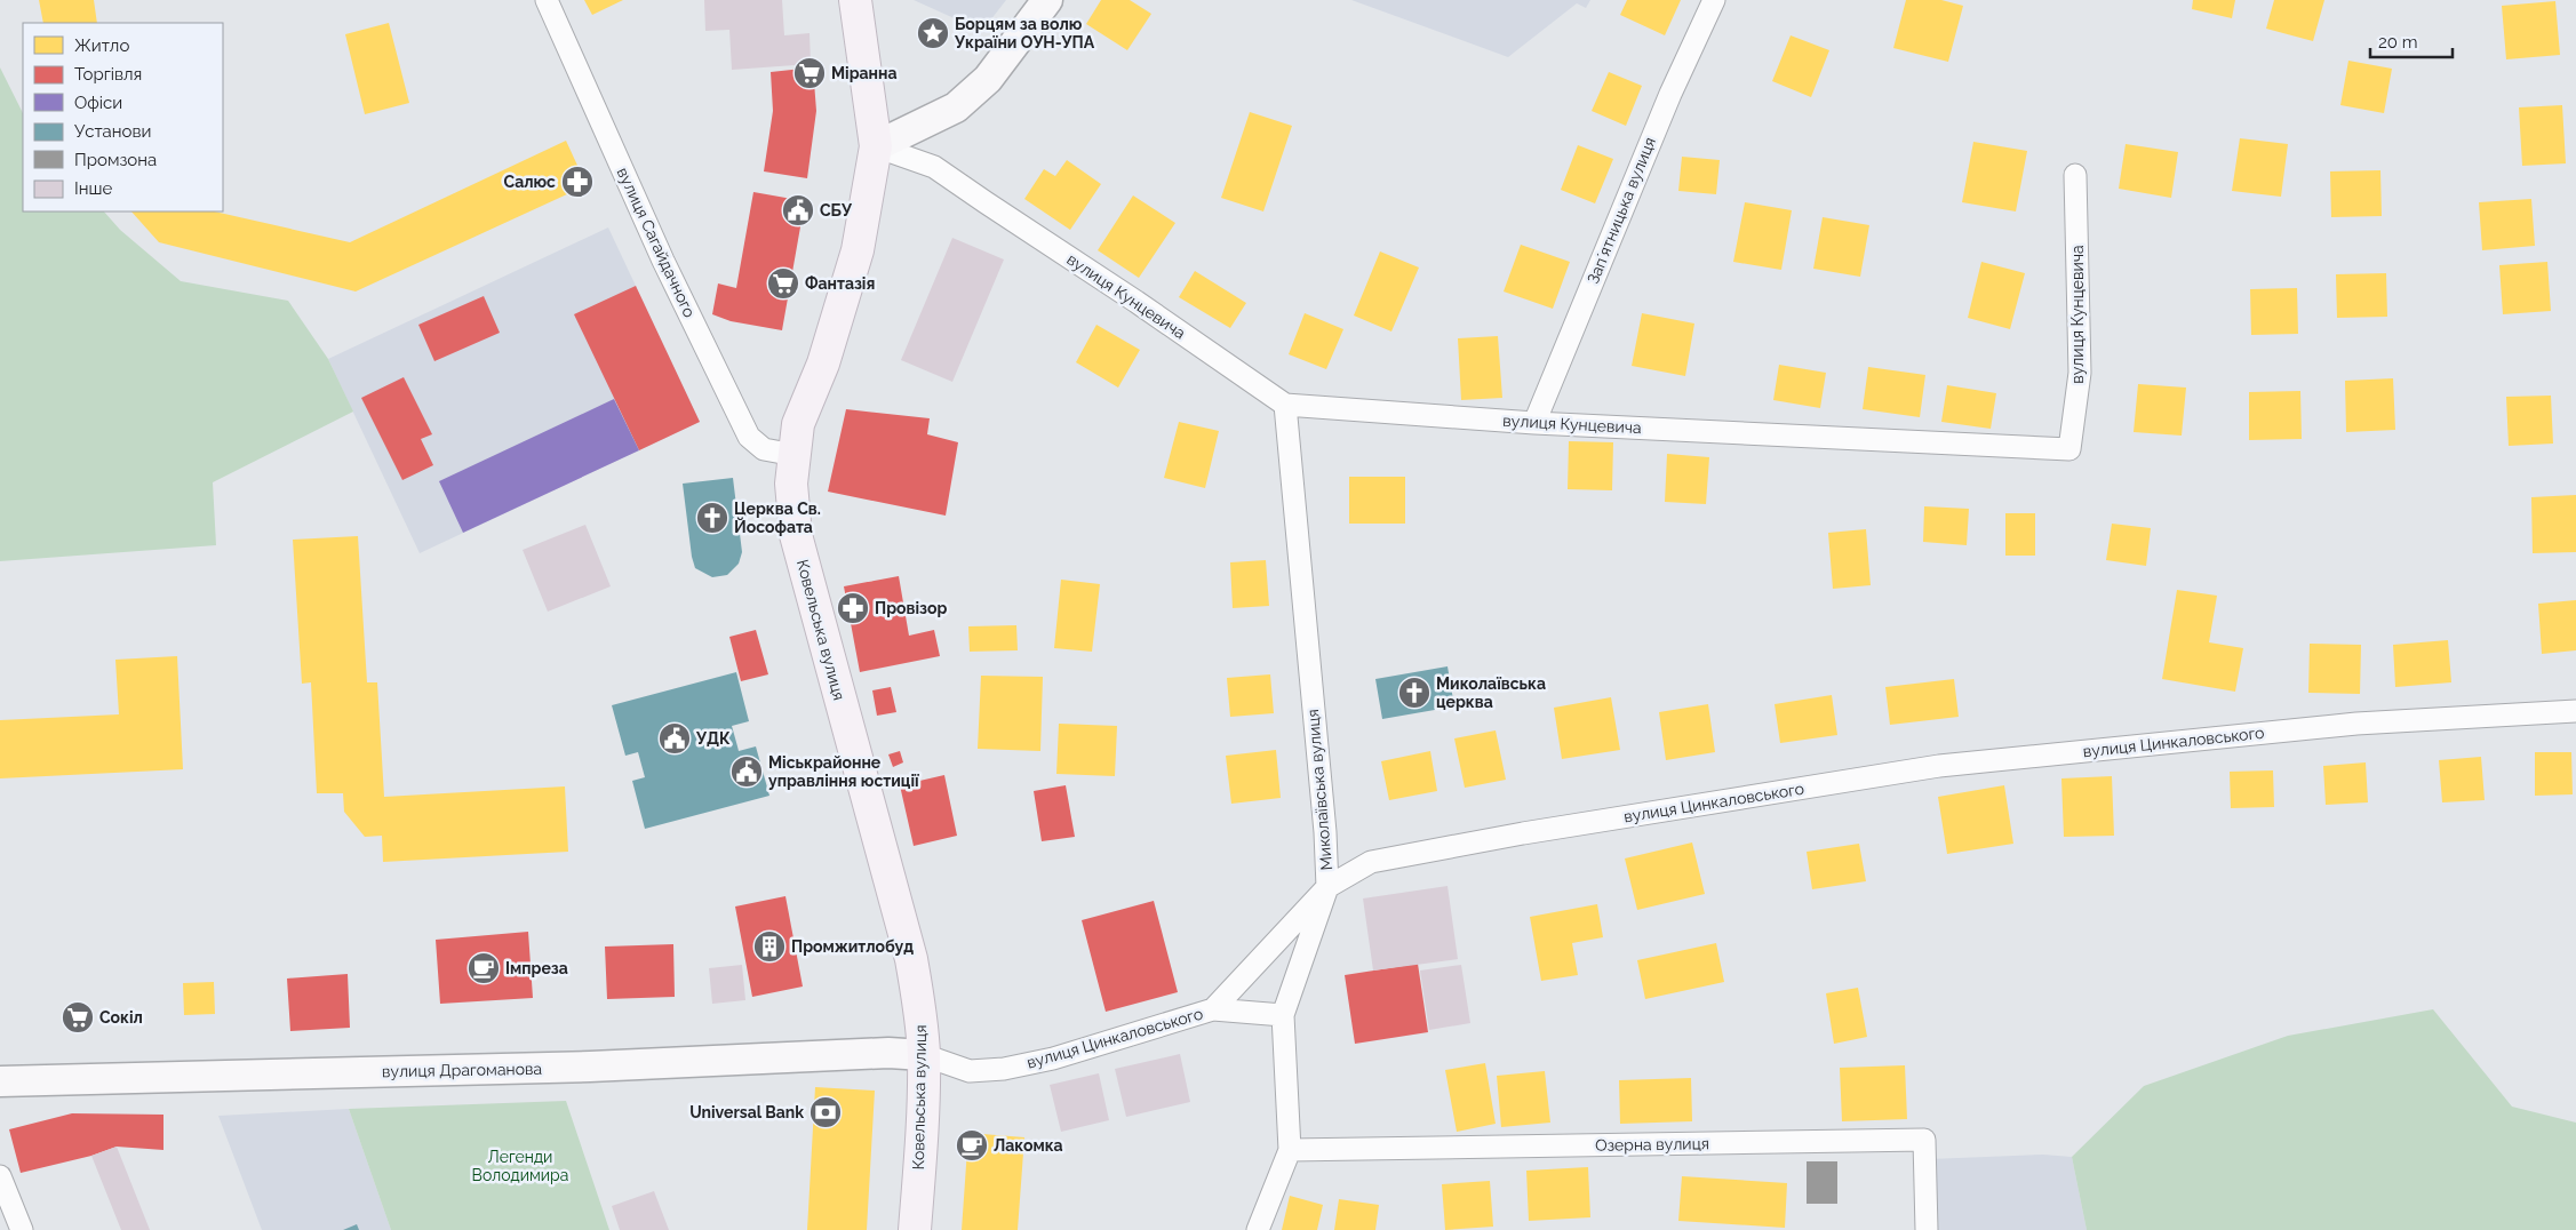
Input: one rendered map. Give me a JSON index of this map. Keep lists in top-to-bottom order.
{
  "streets": {
    "main road": ["Ковельська вулиця"],
    "street": [
      "Запʼятницька вулиця",
      "вулиця Сагайдачного",
      "вулиця Кунцевича",
      "вулиця Цинкаловського",
      "Миколаївська вулиця",
      "вулиця Драгоманова",
      "Озерна вулиця"
    ]
  },
  "crossings": [
    ["Запʼятницька вулиця", "вулиця Кунцевича"],
    ["вулиця Сагайдачного", "Ковельська вулиця"],
    ["вулиця Кунцевича", "Ковельська вулиця"],
    ["вулиця Кунцевича", "Миколаївська вулиця"],
    ["Ковельська вулиця", "вулиця Цинкаловського"],
    ["Ковельська вулиця", "вулиця Драгоманова"],
    ["вулиця Цинкаловського", "Миколаївська вулиця"],
    ["вулиця Цинкаловського", "вулиця Драгоманова"],
    ["Миколаївська вулиця", "Озерна вулиця"]
  ],
  "parks": ["Легенди Володимира"],
  "places": {
    "place": ["Борцям за волю України ОУН-УПА"],
    "supermarket": ["Міранна", "Фантазія", "Сокіл"],
    "pharmacy": ["Салюс", "Провізор"],
    "public building": ["СБУ", "УДК", "Міськрайонне управління юстиції"],
    "church": ["Церква Св. Йософата", "Миколаївська церква"],
    "building": ["Промжитлобуд"],
    "cafe": ["Імпреза", "Лакомка"],
    "bank": ["Universal Bank"]
  },
  "legend": [
    "Житло",
    "Торгівля",
    "Офіси",
    "Установи",
    "Промзона",
    "Інше"
  ],
  "scale_bar": "20 m"
}
